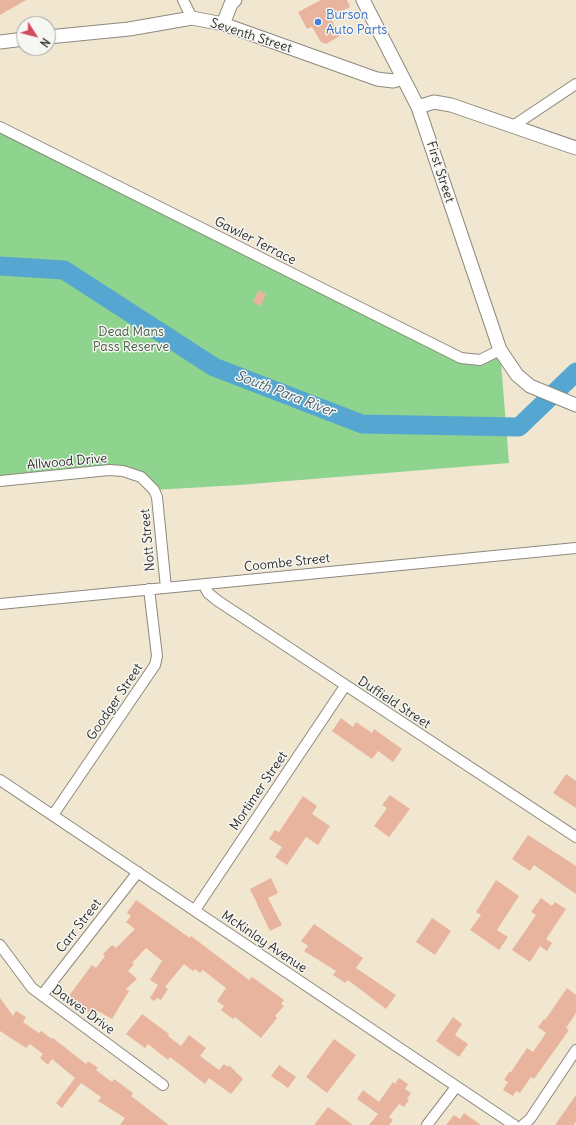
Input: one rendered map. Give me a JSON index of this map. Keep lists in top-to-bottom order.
{
  "streets": {
    "main road": ["Seventh Street", "First Street"],
    "street": [
      "Gawler Terrace",
      "Allwood Drive",
      "Nott Street",
      "Coombe Street",
      "Goodger Street",
      "Duffield Street",
      "Mortimer Street",
      "Carr Street",
      "McKinlay Avenue",
      "Dawes Drive"
    ]
  },
  "crossings": [
    ["Seventh Street", "First Street"],
    ["First Street", "Gawler Terrace"],
    ["Allwood Drive", "Nott Street"],
    ["Nott Street", "Coombe Street"],
    ["Coombe Street", "Goodger Street"],
    ["Coombe Street", "Duffield Street"],
    ["Goodger Street", "McKinlay Avenue"],
    ["Duffield Street", "Mortimer Street"],
    ["Mortimer Street", "McKinlay Avenue"],
    ["Carr Street", "McKinlay Avenue"],
    ["Carr Street", "Dawes Drive"]
  ],
  "water": ["South Para River"],
  "parks": ["Dead Mans Pass Reserve"],
  "places": ["Burson Auto Parts"],
  "north": "bottom right"
}
